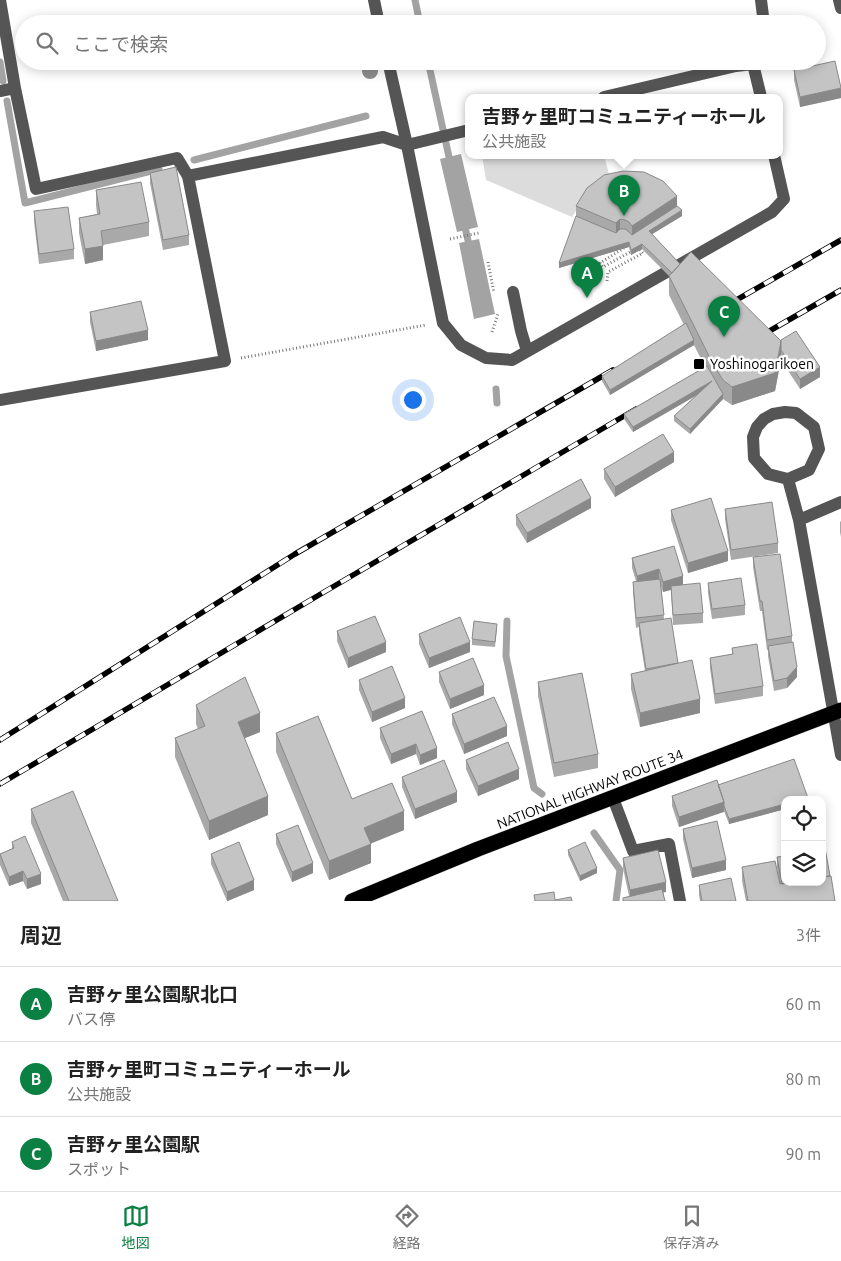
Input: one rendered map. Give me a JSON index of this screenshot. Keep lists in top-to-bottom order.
{
  "streets": {
    "highway": ["NATIONAL HIGHWAY ROUTE 34"]
  },
  "places": {
    "transit": ["Yoshinogarikoen"]
  },
  "page": {
    "search": "ここで検索",
    "popup": ["吉野ヶ里町コミュニティーホール", "公共施設"],
    "pins": ["B", "A", "C"],
    "heading": ["周辺", "3件"],
    "list": [
      {
        "mark": "A",
        "name": "吉野ヶ里公園駅北口",
        "note": "バス停",
        "value": "60 m"
      },
      {
        "mark": "B",
        "name": "吉野ヶ里町コミュニティーホール",
        "note": "公共施設",
        "value": "80 m"
      },
      {
        "mark": "C",
        "name": "吉野ヶ里公園駅",
        "note": "スポット",
        "value": "90 m"
      }
    ],
    "nav": ["地図", "経路", "保存済み"]
  }
}
